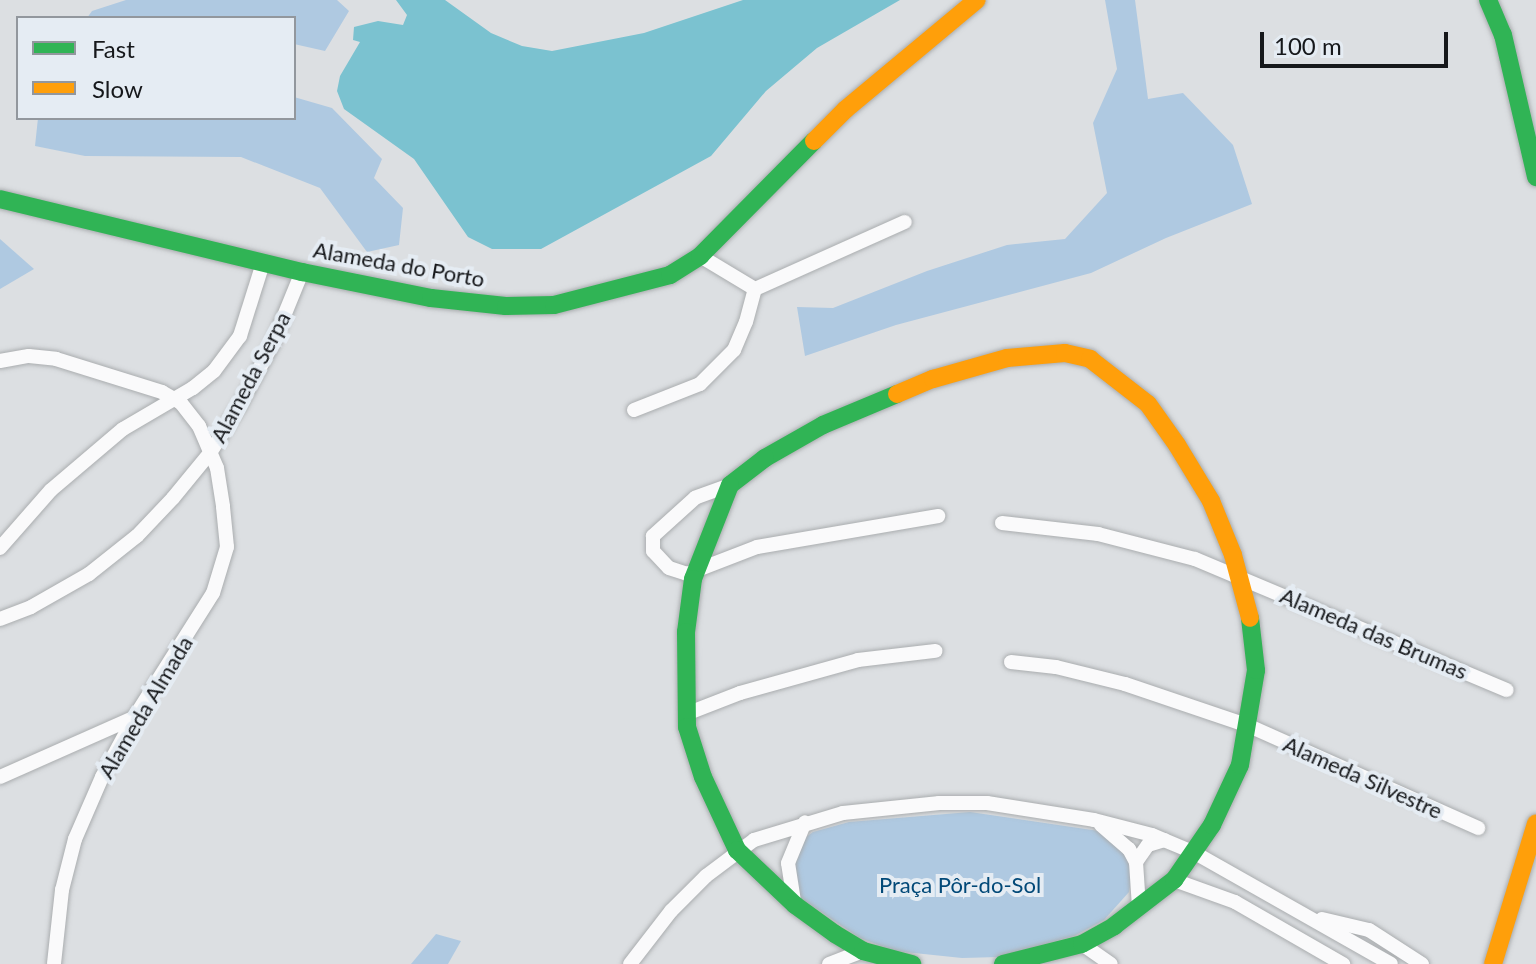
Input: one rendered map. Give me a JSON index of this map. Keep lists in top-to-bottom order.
{
  "streets": {
    "street": [
      "Alameda do Porto",
      "Alameda Serpa",
      "Alameda das Brumas",
      "Alameda Almada",
      "Alameda Silvestre"
    ]
  },
  "crossings": [
    ["Alameda do Porto", "Alameda Serpa"],
    ["Alameda Serpa", "Alameda Almada"]
  ],
  "parks": ["Praça Pôr-do-Sol"],
  "legend": ["Fast", "Slow"],
  "scale_bar": "100 m"
}
